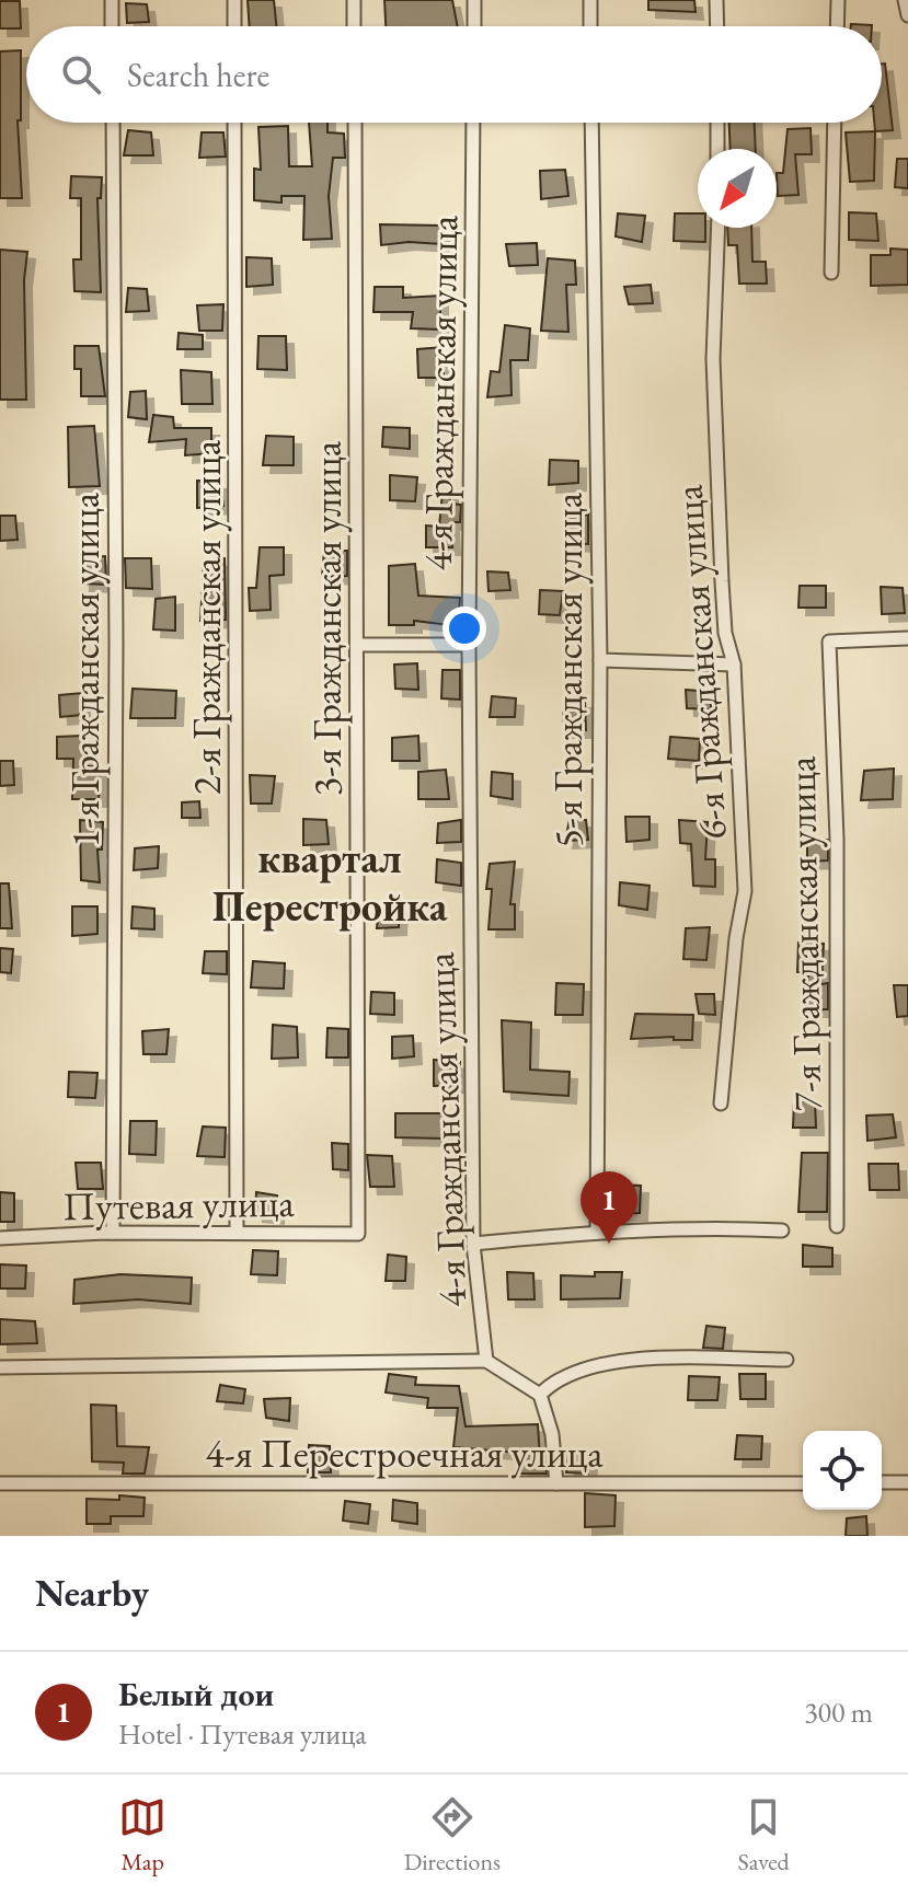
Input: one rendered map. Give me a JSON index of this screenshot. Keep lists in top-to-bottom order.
{
  "streets": {
    "street": [
      "4-я Гражданская улица",
      "2-я Гражданская улица",
      "3-я Гражданская улица",
      "6-я Гражданская улица",
      "1-я Гражданская улица",
      "5-я Гражданская улица",
      "7-я Гражданская улица",
      "Путевая улица",
      "4-я Перестроечная улица"
    ]
  },
  "crossings": [
    ["2-я Гражданская улица", "Путевая улица"],
    ["3-я Гражданская улица", "Путевая улица"],
    ["1-я Гражданская улица", "Путевая улица"]
  ],
  "districts": ["квартал Перестройка"],
  "north": "bottom left",
  "page": {
    "search": "Search here",
    "pins": "1",
    "heading": "Nearby",
    "list": [
      {
        "mark": "1",
        "name": "Белый дои",
        "note": "Hotel · Путевая улица",
        "value": "300 m"
      }
    ],
    "nav": ["Map", "Directions", "Saved"]
  }
}
